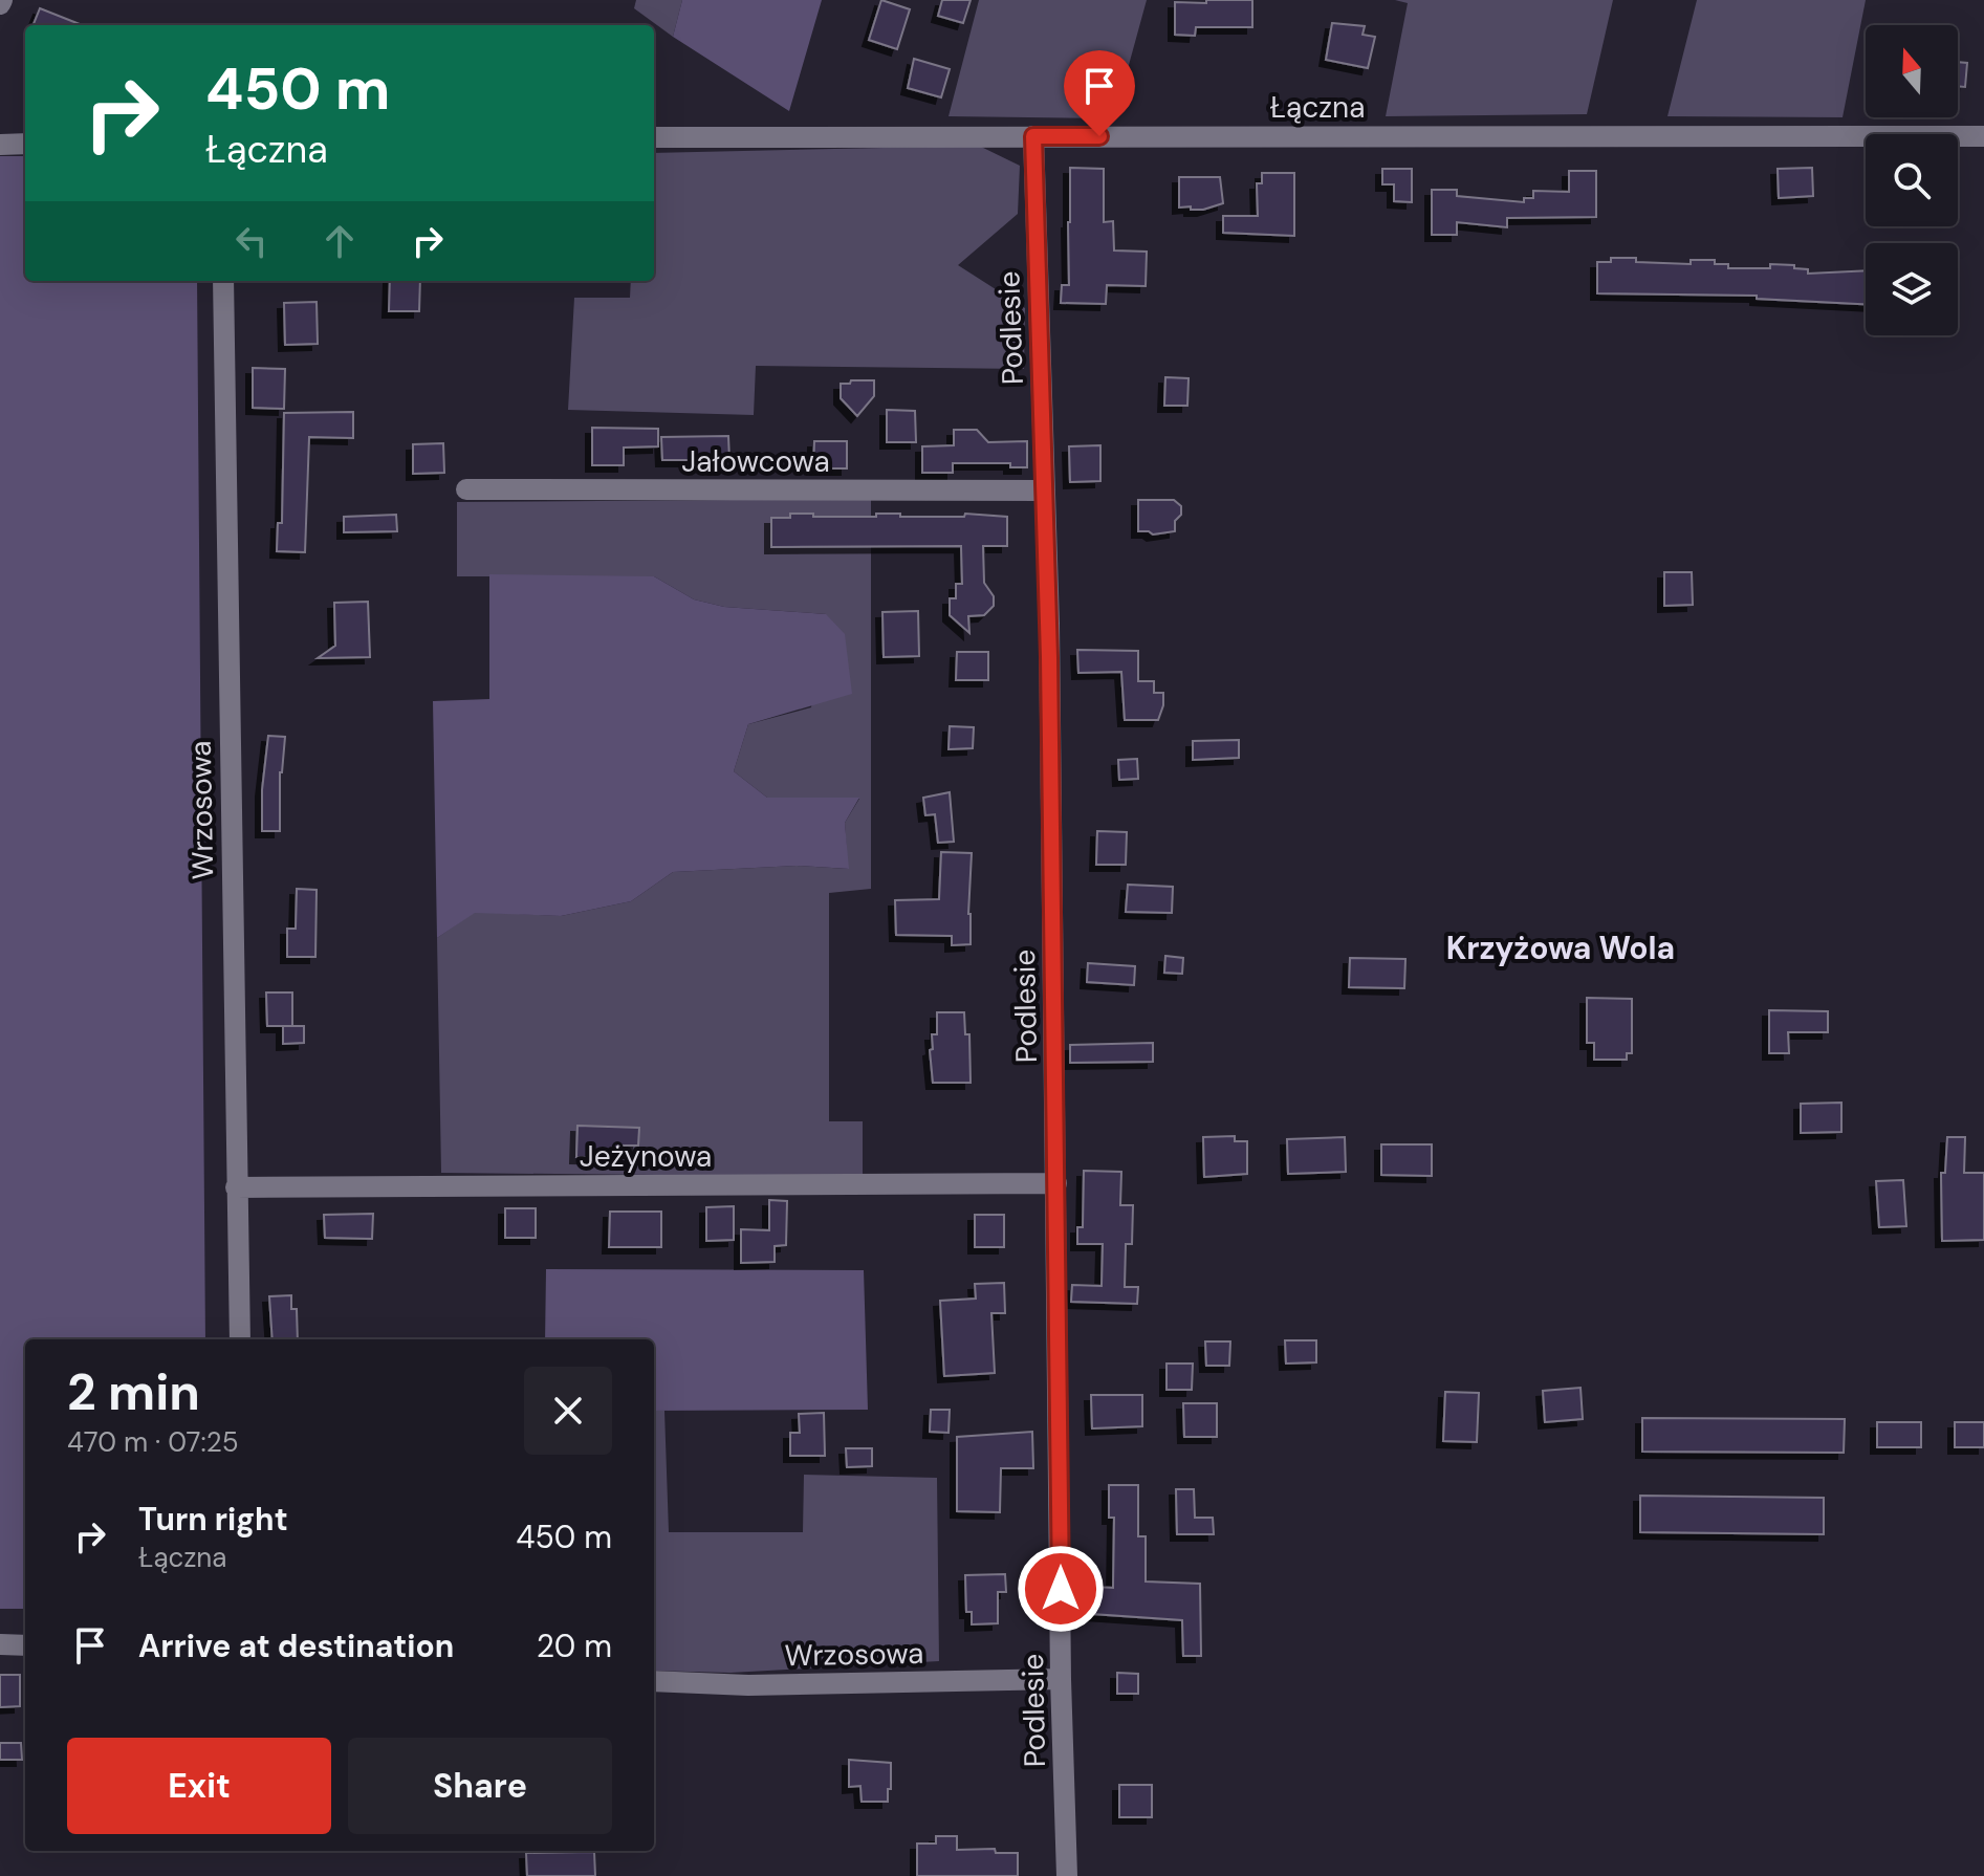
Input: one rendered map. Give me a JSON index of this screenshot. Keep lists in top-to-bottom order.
{
  "streets": {
    "street": [
      "Łączna",
      "Podlesie",
      "Jałowcowa",
      "Wrzosowa",
      "Jeżynowa"
    ]
  },
  "crossings": [
    ["Łączna", "Podlesie"],
    ["Podlesie", "Jałowcowa"],
    ["Podlesie", "Wrzosowa"],
    ["Podlesie", "Jeżynowa"],
    ["Wrzosowa", "Jeżynowa"]
  ],
  "districts": ["Krzyżowa Wola"],
  "north": "top",
  "page": {
    "turn": ["450 m", "Łączna"],
    "heading": ["2 min", "470 m · 07:25"],
    "list": [
      {
        "name": "Turn right",
        "note": "Łączna",
        "value": "450 m"
      },
      {
        "name": "Arrive at destination",
        "value": "20 m"
      }
    ],
    "buttons": ["Exit", "Share"]
  }
}
